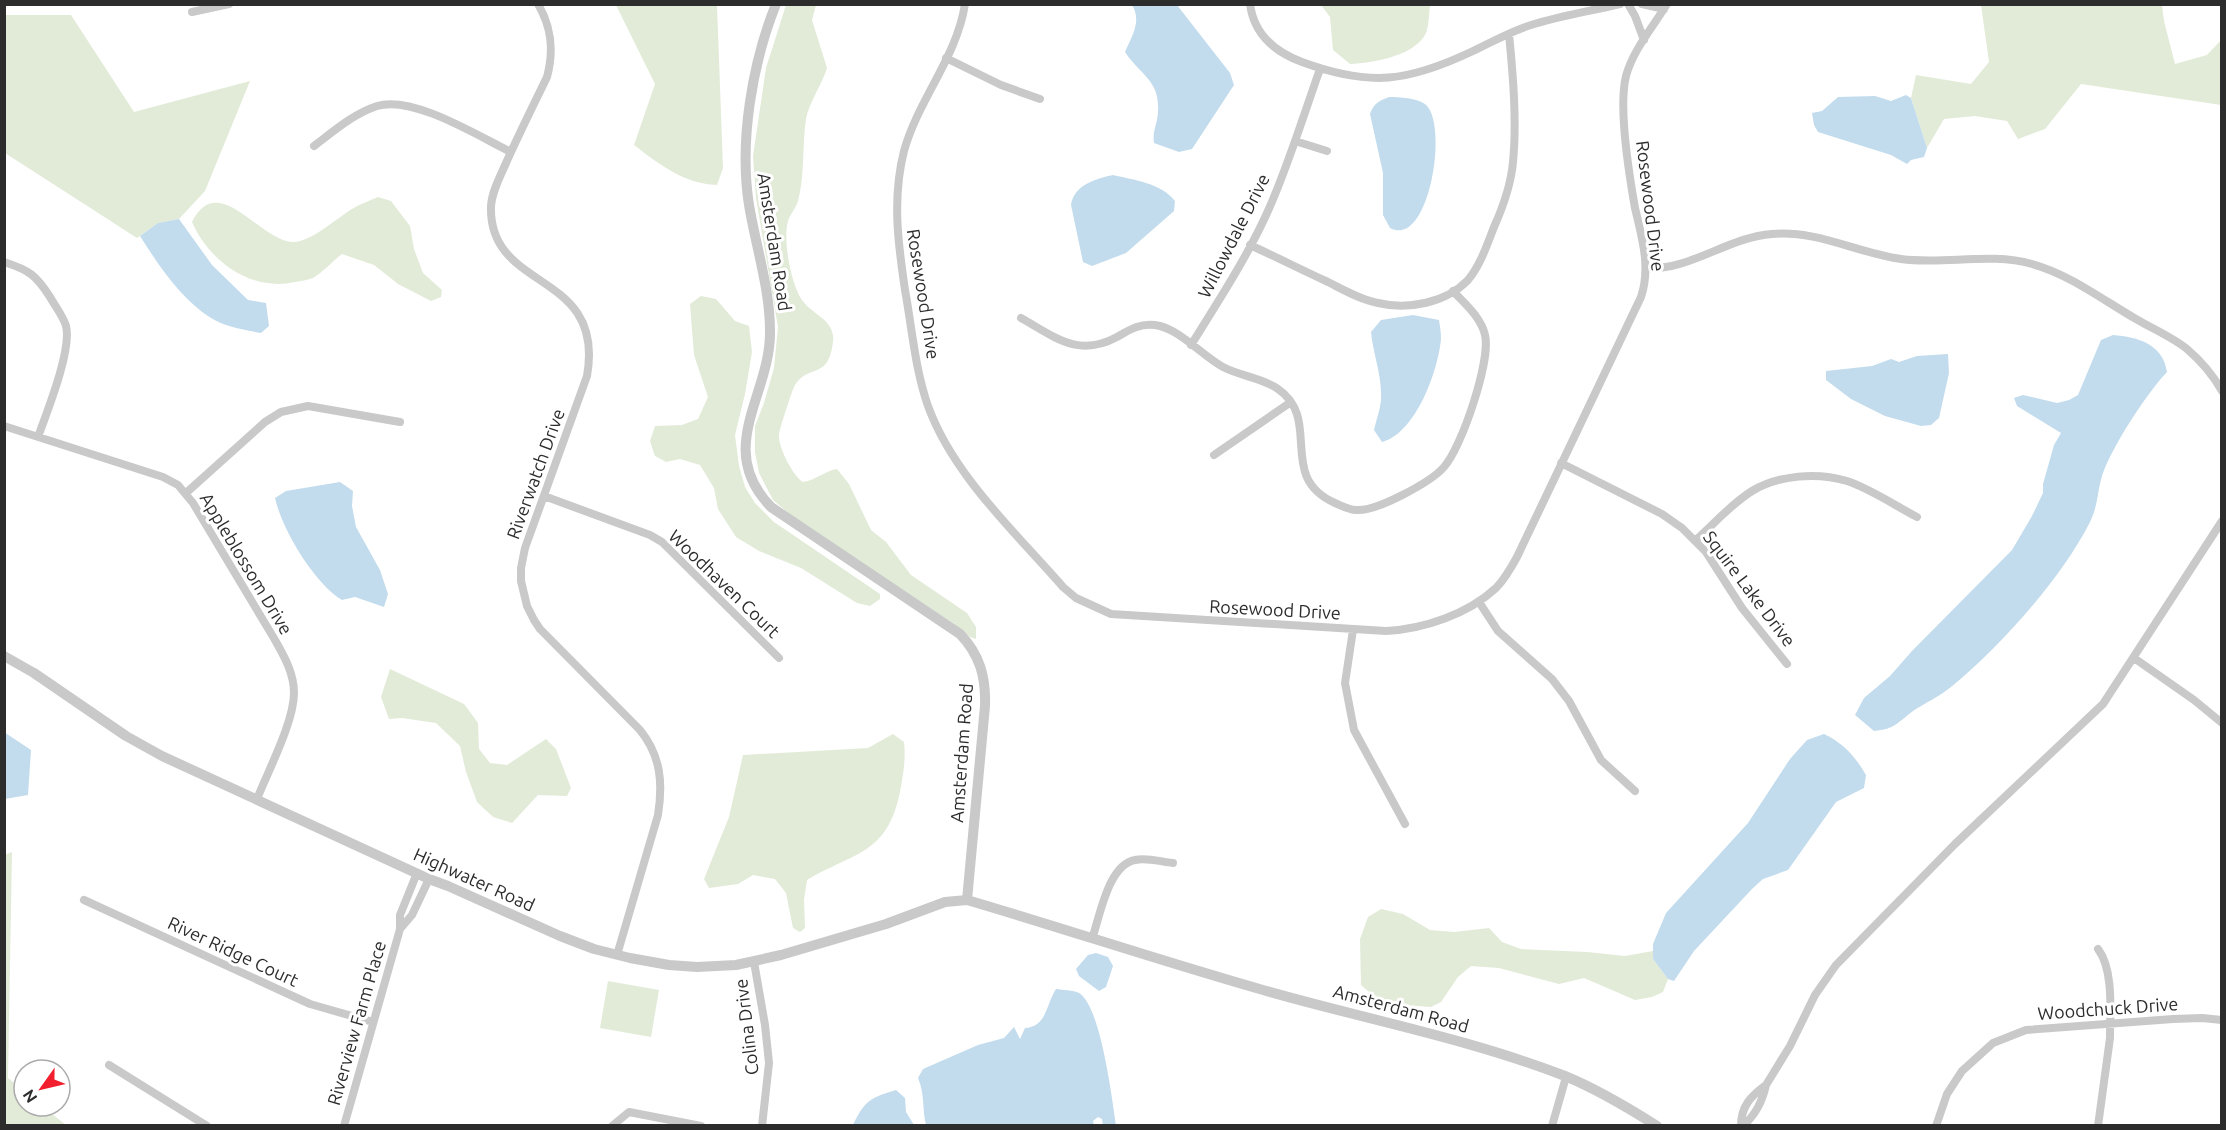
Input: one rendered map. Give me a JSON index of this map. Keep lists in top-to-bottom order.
{
  "streets": {
    "street": [
      "Rosewood Drive",
      "Willowdale Drive",
      "Amsterdam Road",
      "Riverwatch Drive",
      "Appleblossom Drive",
      "Woodhaven Court",
      "Squire Lake Drive",
      "Highwater Road",
      "River Ridge Court",
      "Woodchuck Drive",
      "Riverview Farm Place",
      "Colina Drive"
    ]
  },
  "crossings": [
    ["Rosewood Drive", "Squire Lake Drive"],
    ["Amsterdam Road", "Highwater Road"],
    ["Riverwatch Drive", "Woodhaven Court"],
    ["Riverwatch Drive", "Highwater Road"],
    ["Appleblossom Drive", "Highwater Road"],
    ["Highwater Road", "Riverview Farm Place"],
    ["Highwater Road", "Colina Drive"],
    ["River Ridge Court", "Riverview Farm Place"]
  ],
  "north": "bottom left"
}
